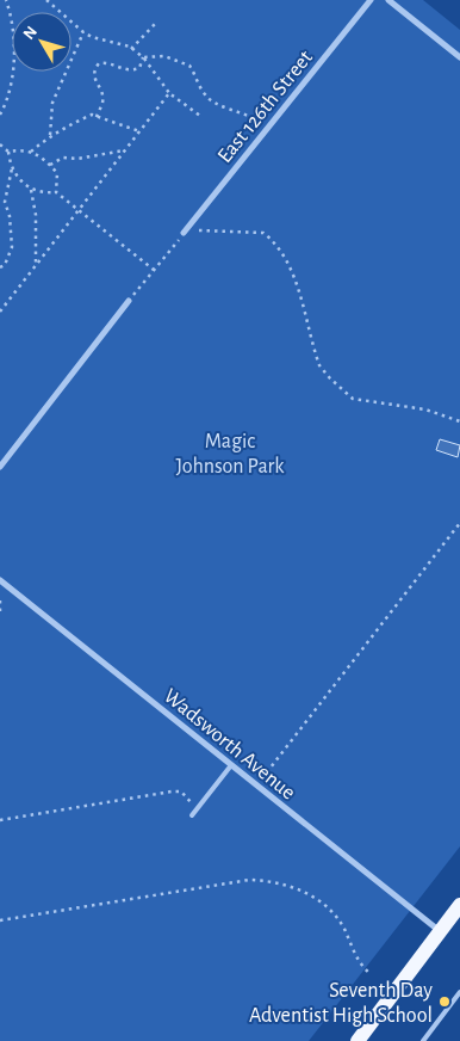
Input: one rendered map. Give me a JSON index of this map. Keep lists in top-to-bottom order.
{
  "streets": {
    "street": ["East 126th Street", "Wadsworth Avenue"]
  },
  "parks": ["Magic Johnson Park"],
  "places": ["Seventh Day Adventist High School"],
  "north": "top left"
}
